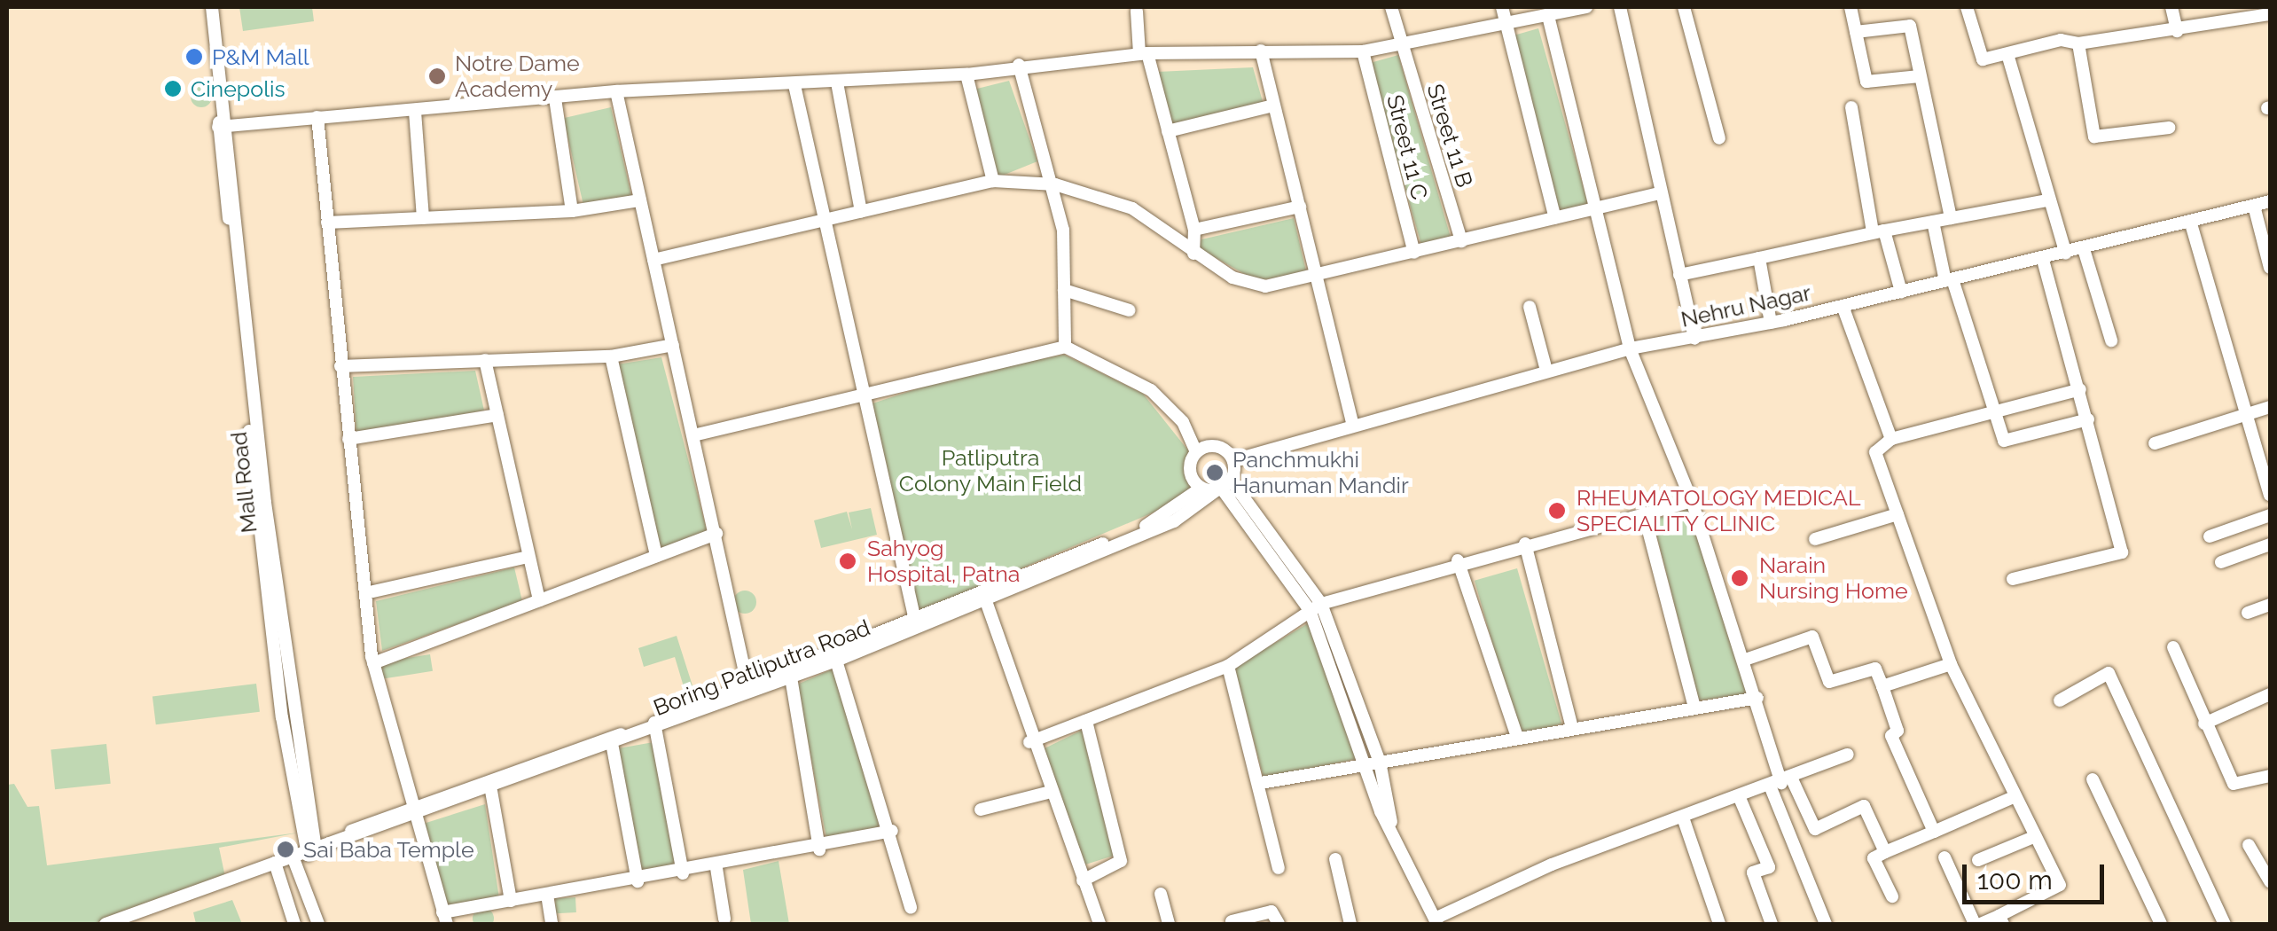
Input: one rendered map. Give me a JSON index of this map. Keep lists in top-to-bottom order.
{
  "streets": {
    "street": [
      "Street 11 B",
      "Street 11 C",
      "Nehru Nagar",
      "Mall Road",
      "Boring Patliputra Road"
    ]
  },
  "crossings": [
    ["Nehru Nagar", "Boring Patliputra Road"],
    ["Mall Road", "Boring Patliputra Road"]
  ],
  "parks": ["Patliputra Colony Main Field"],
  "places": [
    "P&M Mall",
    "Notre Dame Academy",
    "Cinepolis",
    "Panchmukhi Hanuman Mandir",
    "RHEUMATOLOGY MEDICAL SPECIALITY CLINIC",
    "Sahyog Hospital, Patna",
    "Narain Nursing Home",
    "Sai Baba Temple"
  ],
  "scale_bar": "100 m"
}
